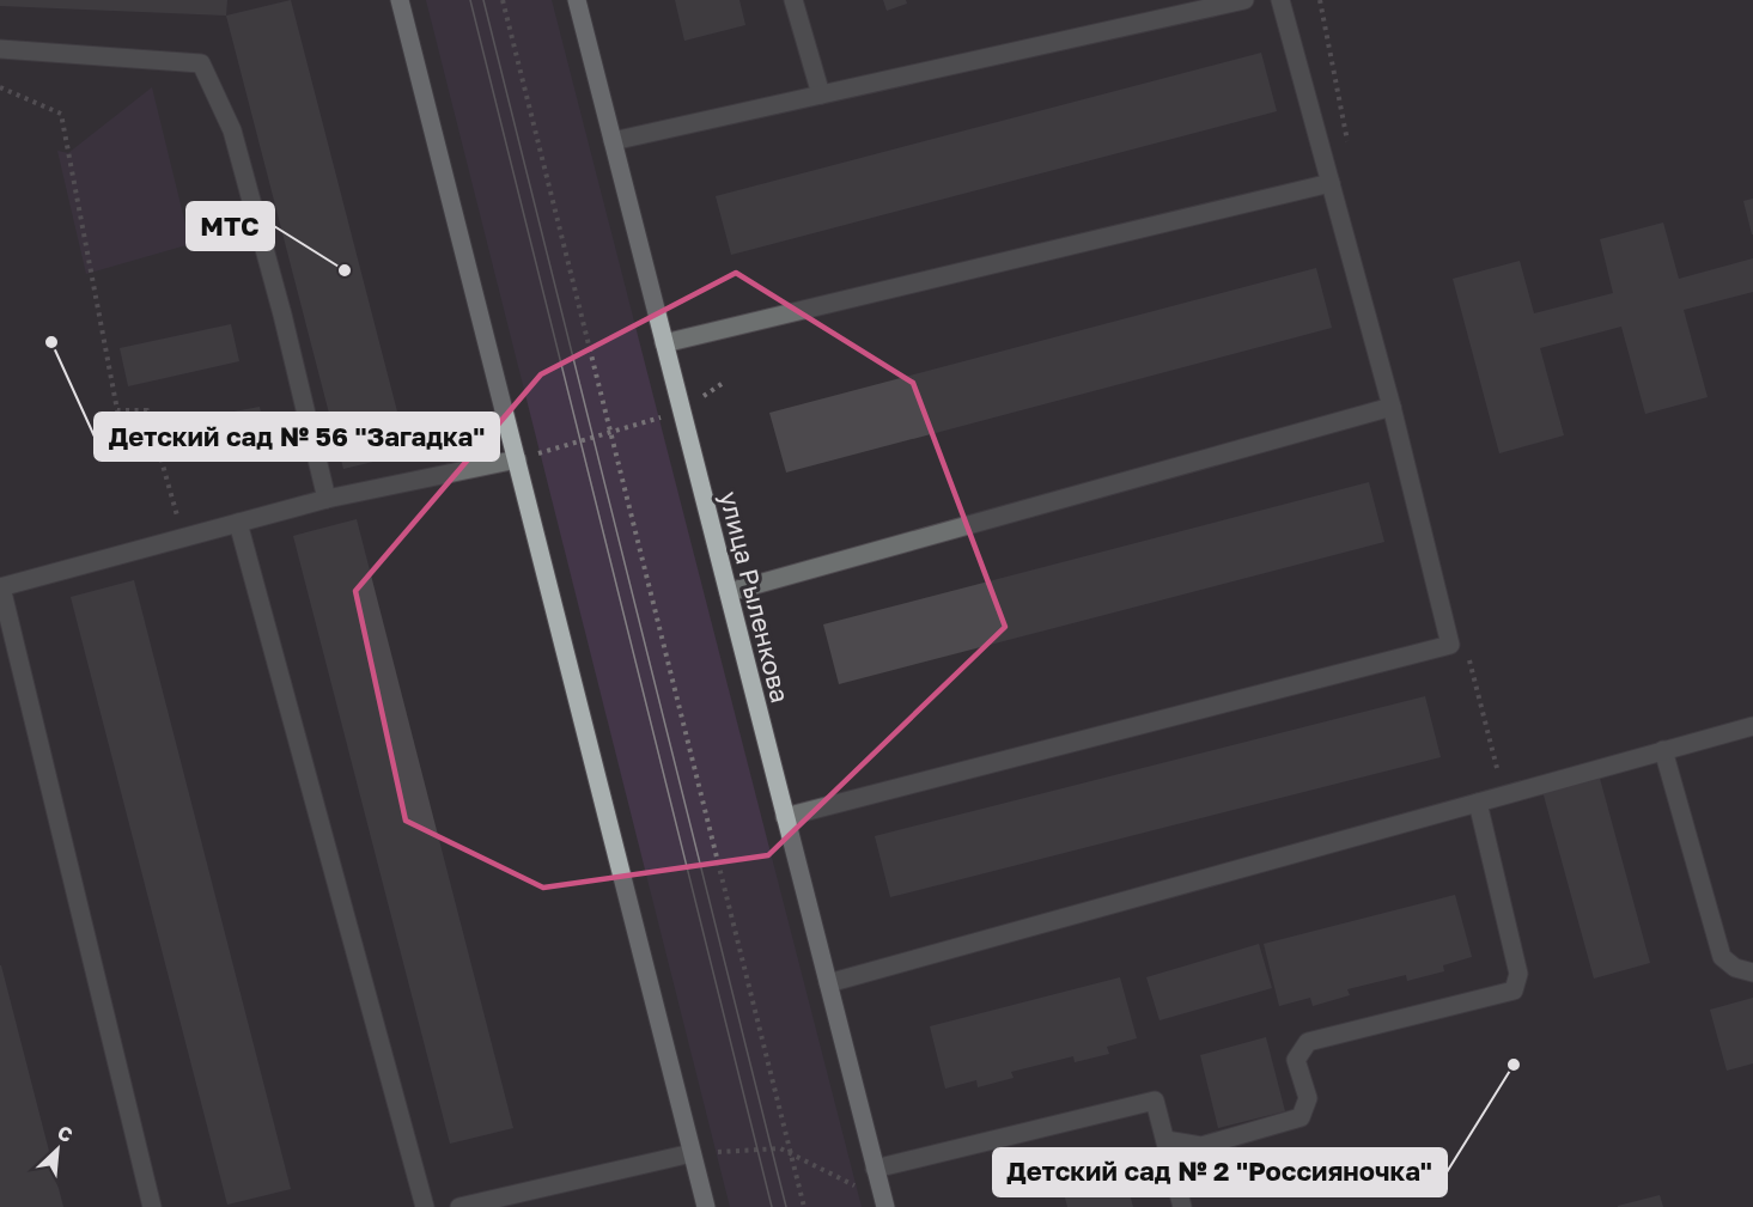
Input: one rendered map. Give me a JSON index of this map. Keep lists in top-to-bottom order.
{
  "streets": {
    "main road": ["улица Рыленкова"]
  },
  "places": ["МТС", "Детский сад № 56 \"Загадка\"", "Детский сад № 2 \"Россияночка\""],
  "north": "top right"
}
